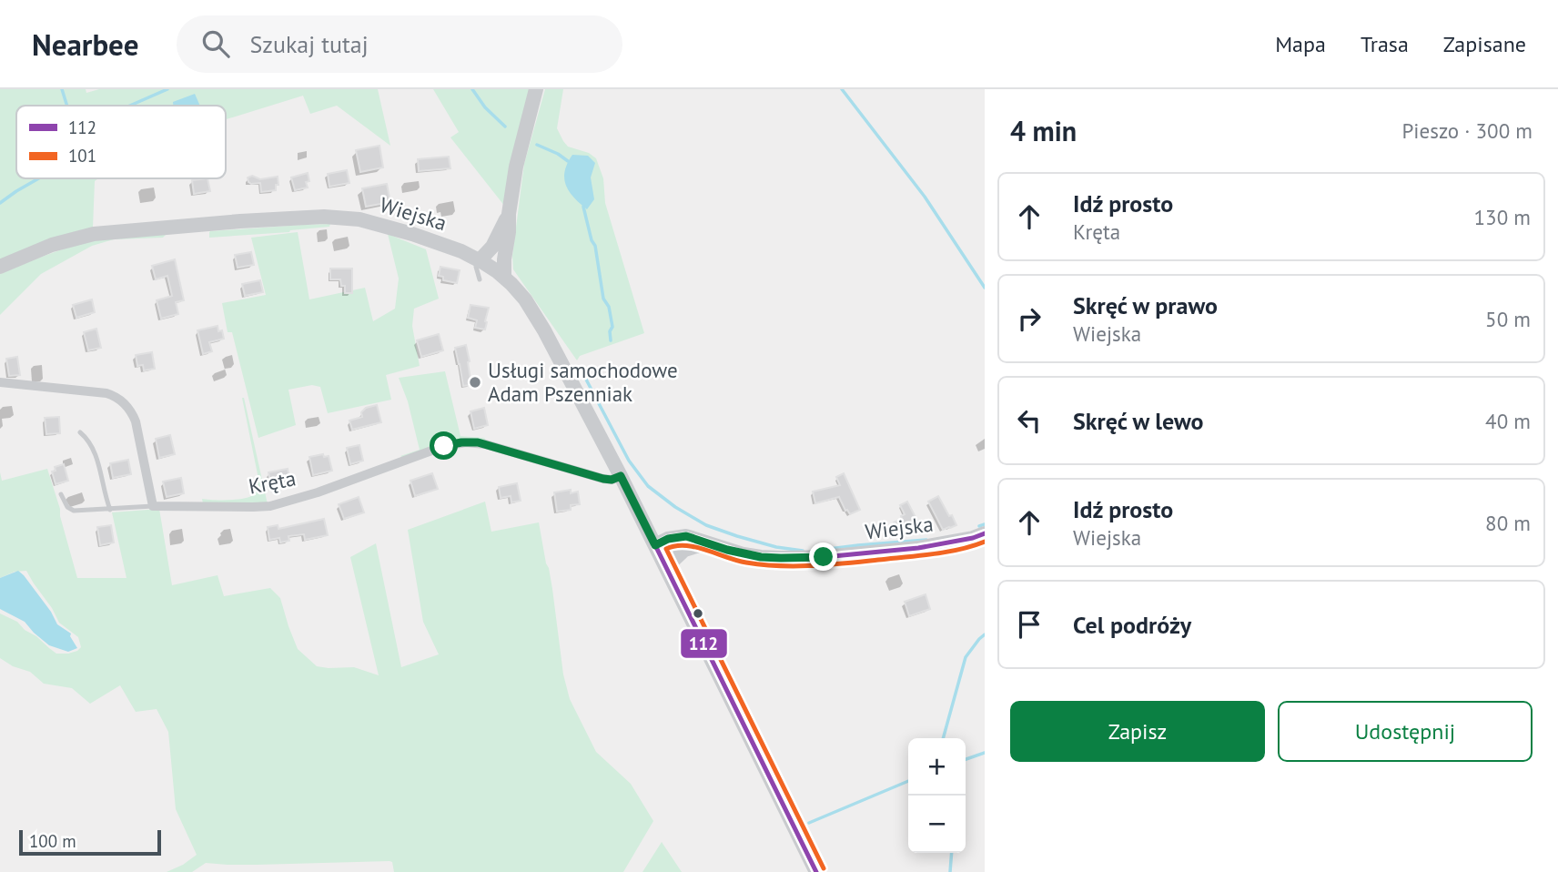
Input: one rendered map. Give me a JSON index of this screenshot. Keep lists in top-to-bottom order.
{
  "streets": {
    "street": ["Wiejska", "Kręta"]
  },
  "crossings": [
    ["Wiejska", "Kręta"]
  ],
  "places": ["Usługi samochodowe Adam Pszenniak"],
  "lines": ["transit line 112", "transit line 101"],
  "legend": ["112", "101"],
  "scale_bar": "100 m",
  "page": {
    "header": "Nearbee",
    "search": "Szukaj tutaj",
    "nav": ["Mapa", "Trasa", "Zapisane"],
    "heading": ["4 min", "Pieszo · 300 m"],
    "list": [
      ["Idź prosto", "Kręta", "130 m"],
      ["Skręć w prawo", "Wiejska", "50 m"],
      ["Skręć w lewo", "40 m"],
      ["Idź prosto", "Wiejska", "80 m"],
      "Cel podróży"
    ],
    "buttons": ["Zapisz", "Udostępnij"],
    "map_buttons": ["+", "−"],
    "scale": "100 m"
  }
}
